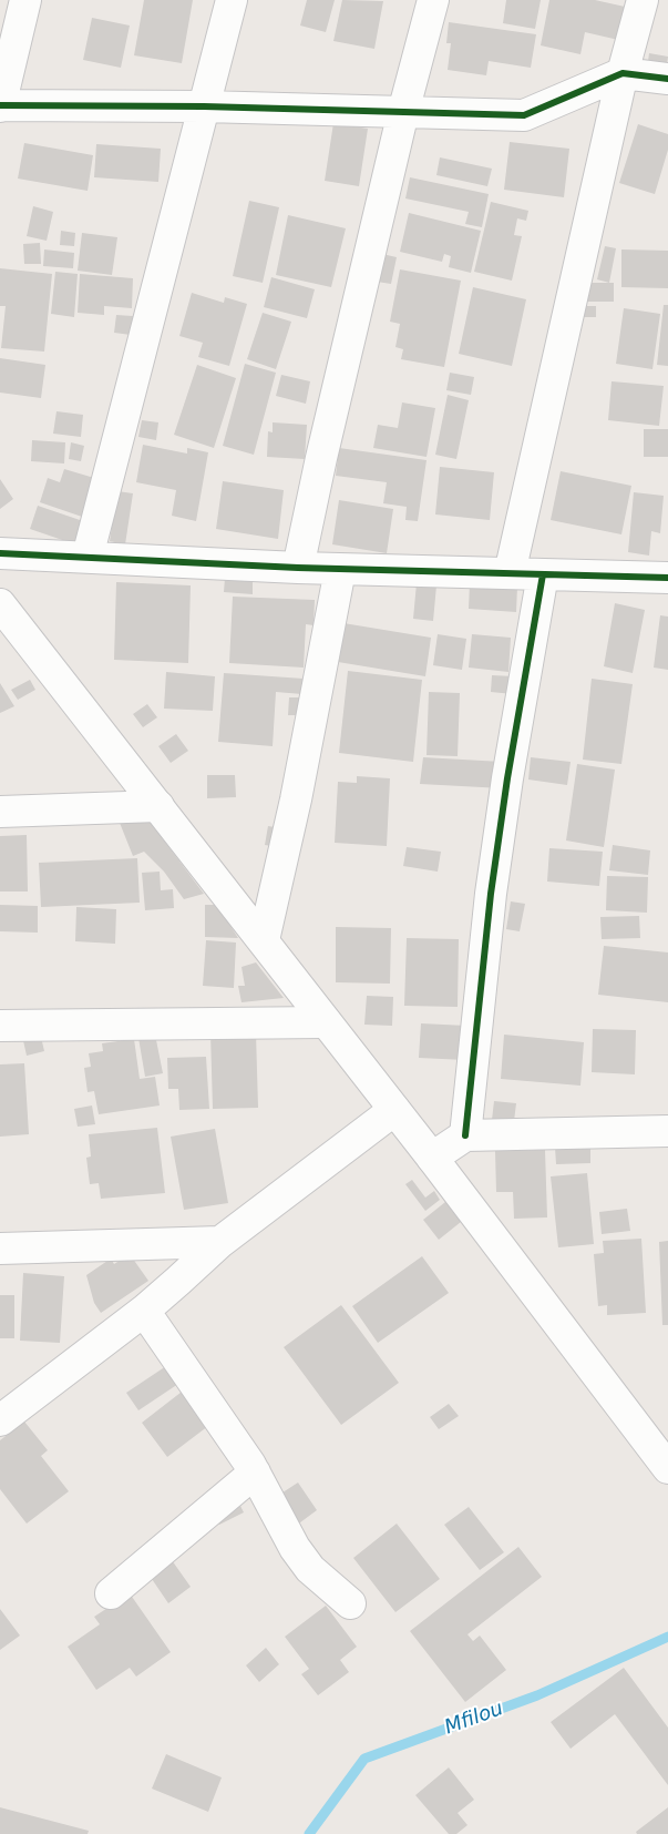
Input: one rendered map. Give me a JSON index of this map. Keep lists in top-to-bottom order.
{
  "water": ["Mfilou"]
}
